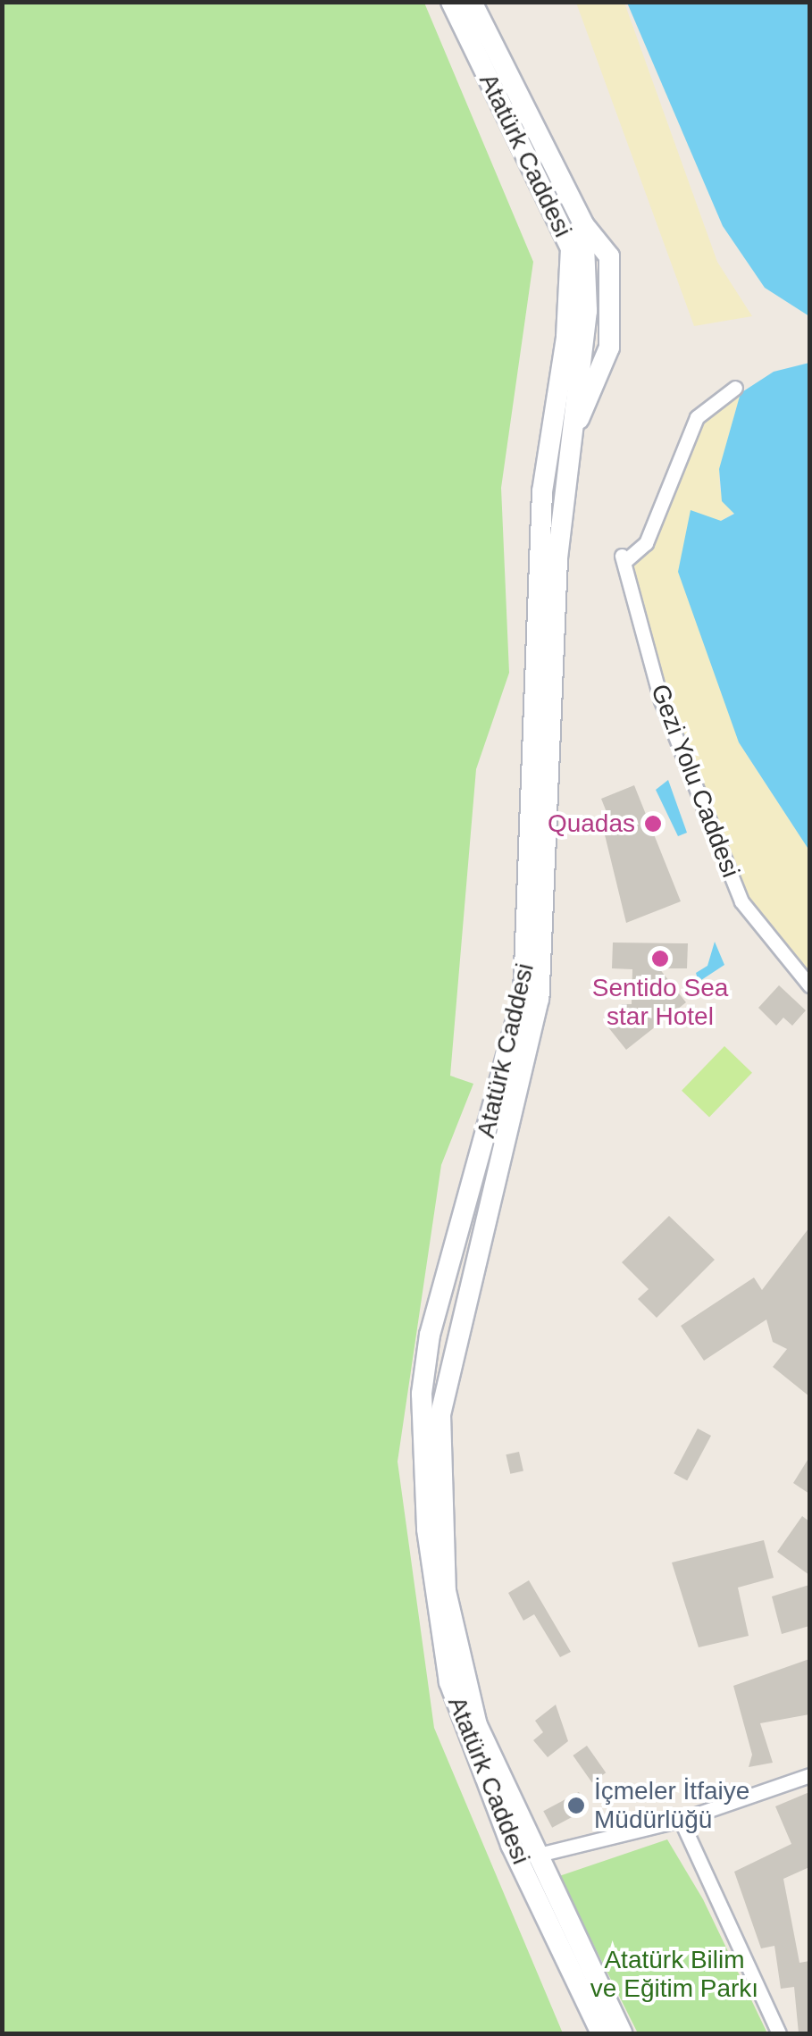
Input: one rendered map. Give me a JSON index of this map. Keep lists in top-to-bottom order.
{
  "streets": {
    "street": ["Atatürk Caddesi", "Gezi Yolu Caddesi"]
  },
  "parks": ["Atatürk Bilim ve Eğitim Parkı"],
  "places": ["Quadas", "Sentido Sea star Hotel", "İçmeler İtfaiye Müdürlüğü"]
}
